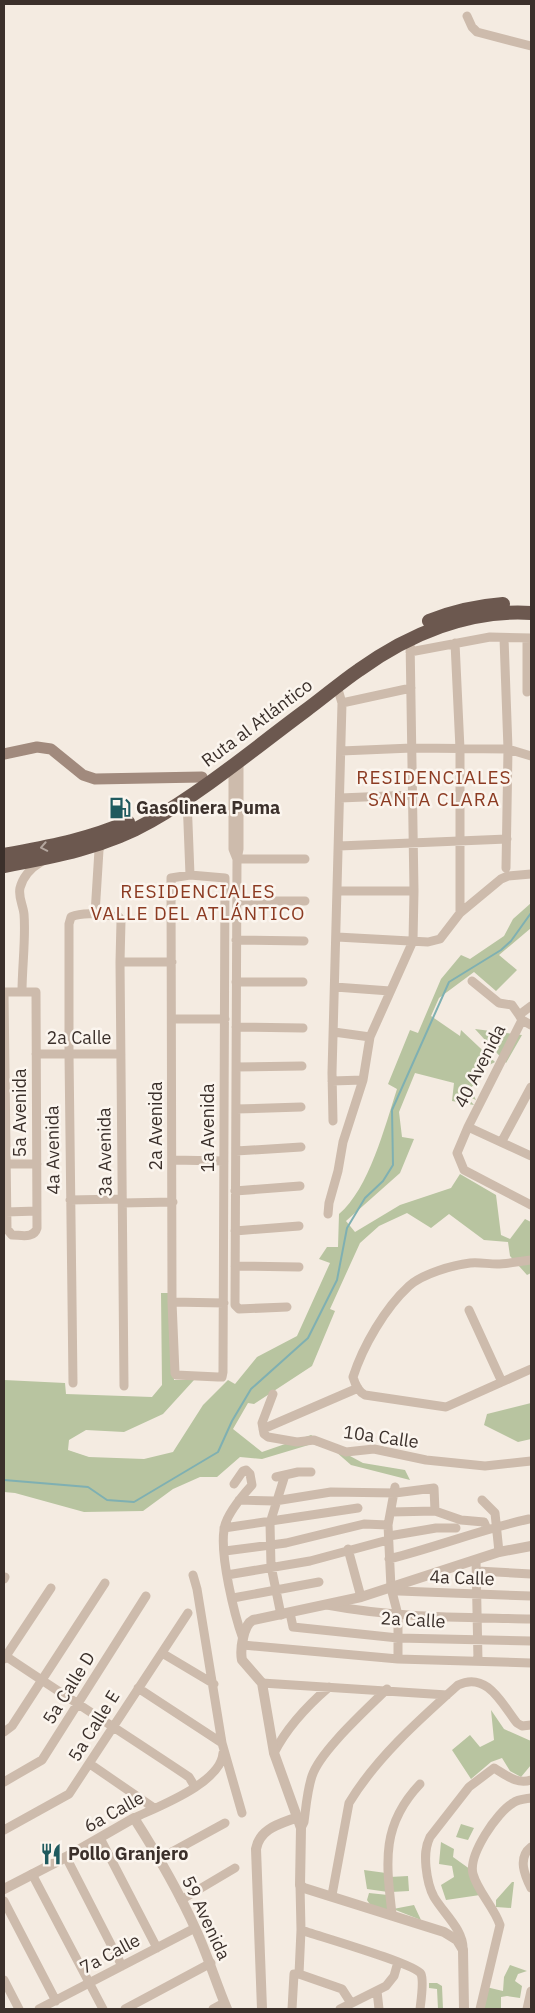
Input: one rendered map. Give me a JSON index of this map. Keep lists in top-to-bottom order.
{
  "streets": {
    "highway": ["Ruta al Atlántico"],
    "street": [
      "2a Calle",
      "40 Avenida",
      "5a Avenida",
      "2a Avenida",
      "1a Avenida",
      "4a Avenida",
      "3a Avenida",
      "10a Calle",
      "4a Calle",
      "5a Calle D",
      "5a Calle E",
      "6a Calle",
      "59 Avenida",
      "7a Calle"
    ]
  },
  "crossings": [
    ["2a Calle", "5a Avenida"],
    ["2a Calle", "4a Avenida"],
    ["2a Calle", "3a Avenida"],
    ["2a Avenida", "1a Avenida"],
    ["4a Avenida", "3a Avenida"],
    ["6a Calle", "59 Avenida"],
    ["59 Avenida", "7a Calle"]
  ],
  "districts": ["RESIDENCIALES SANTA CLARA", "RESIDENCIALES VALLE DEL ATLÁNTICO"],
  "places": {
    "fuel station": ["Gasolinera Puma"],
    "restaurant": ["Pollo Granjero"]
  }
}
